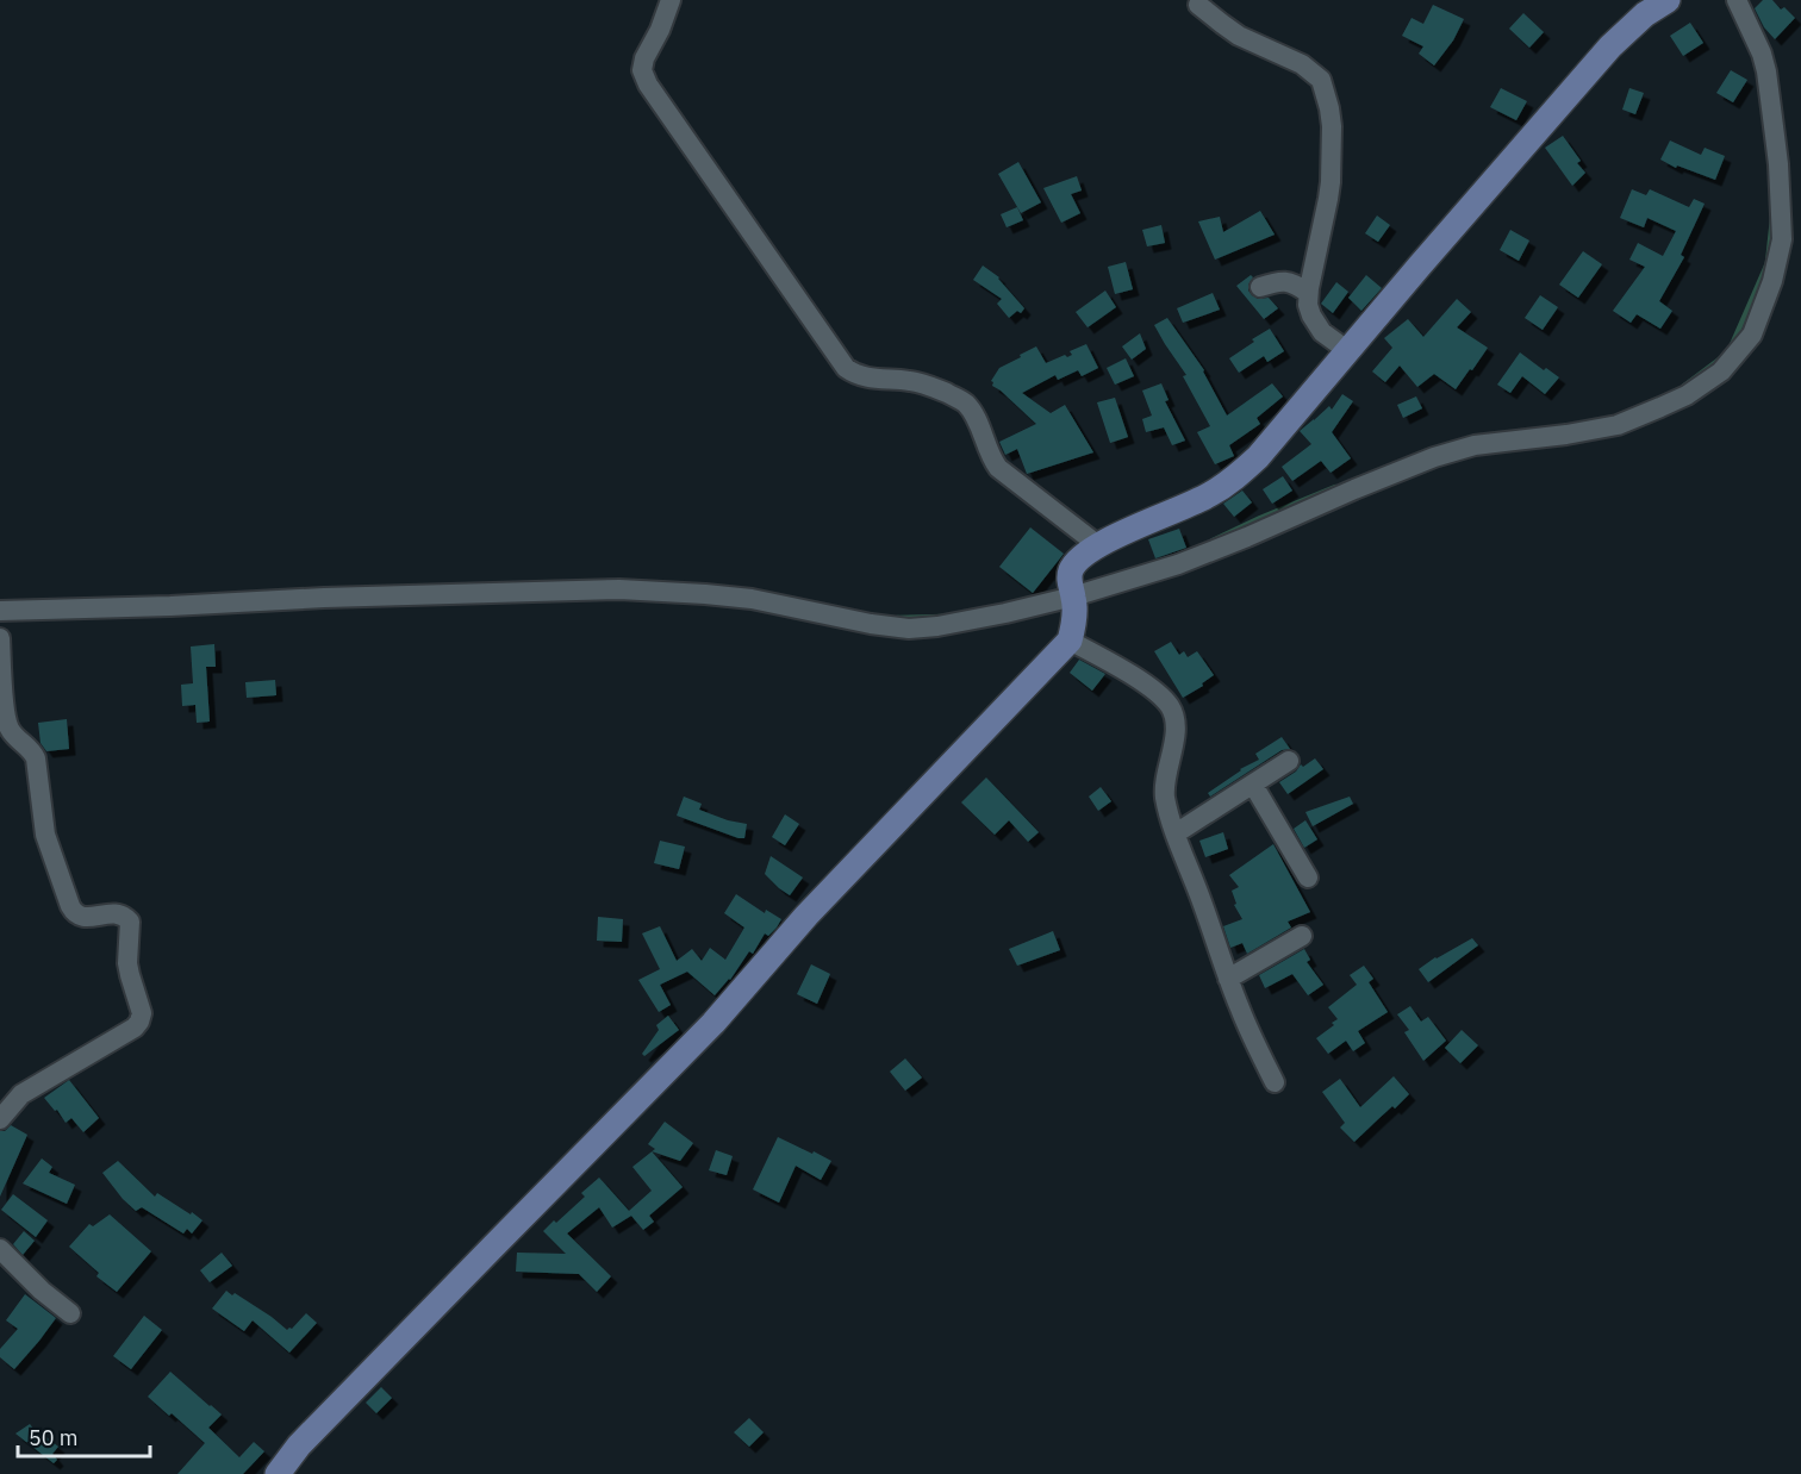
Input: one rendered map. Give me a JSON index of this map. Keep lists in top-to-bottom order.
{
  "scale_bar": "50 m"
}
